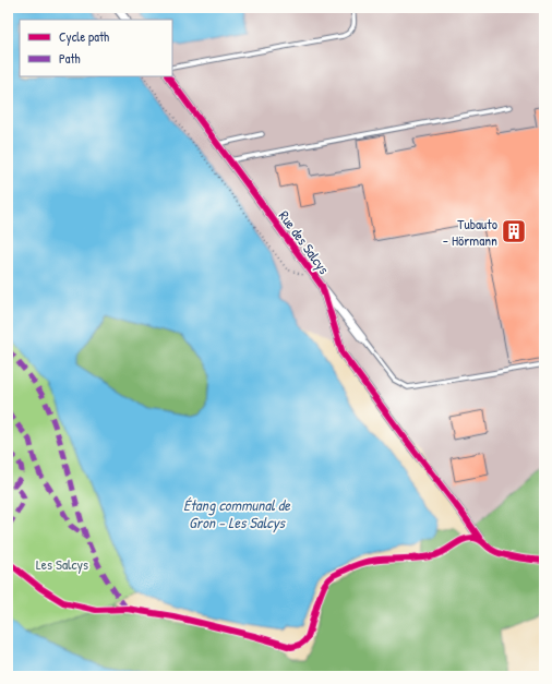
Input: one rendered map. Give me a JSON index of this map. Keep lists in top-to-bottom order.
{
  "streets": {
    "street": ["Rue des Salcys"]
  },
  "water": ["Étang communal de Gron - Les Salcys"],
  "parks": ["Les Salcys"],
  "places": {
    "building": ["Tubauto - Hörmann"]
  },
  "legend": ["Cycle path", "Path"]
}
